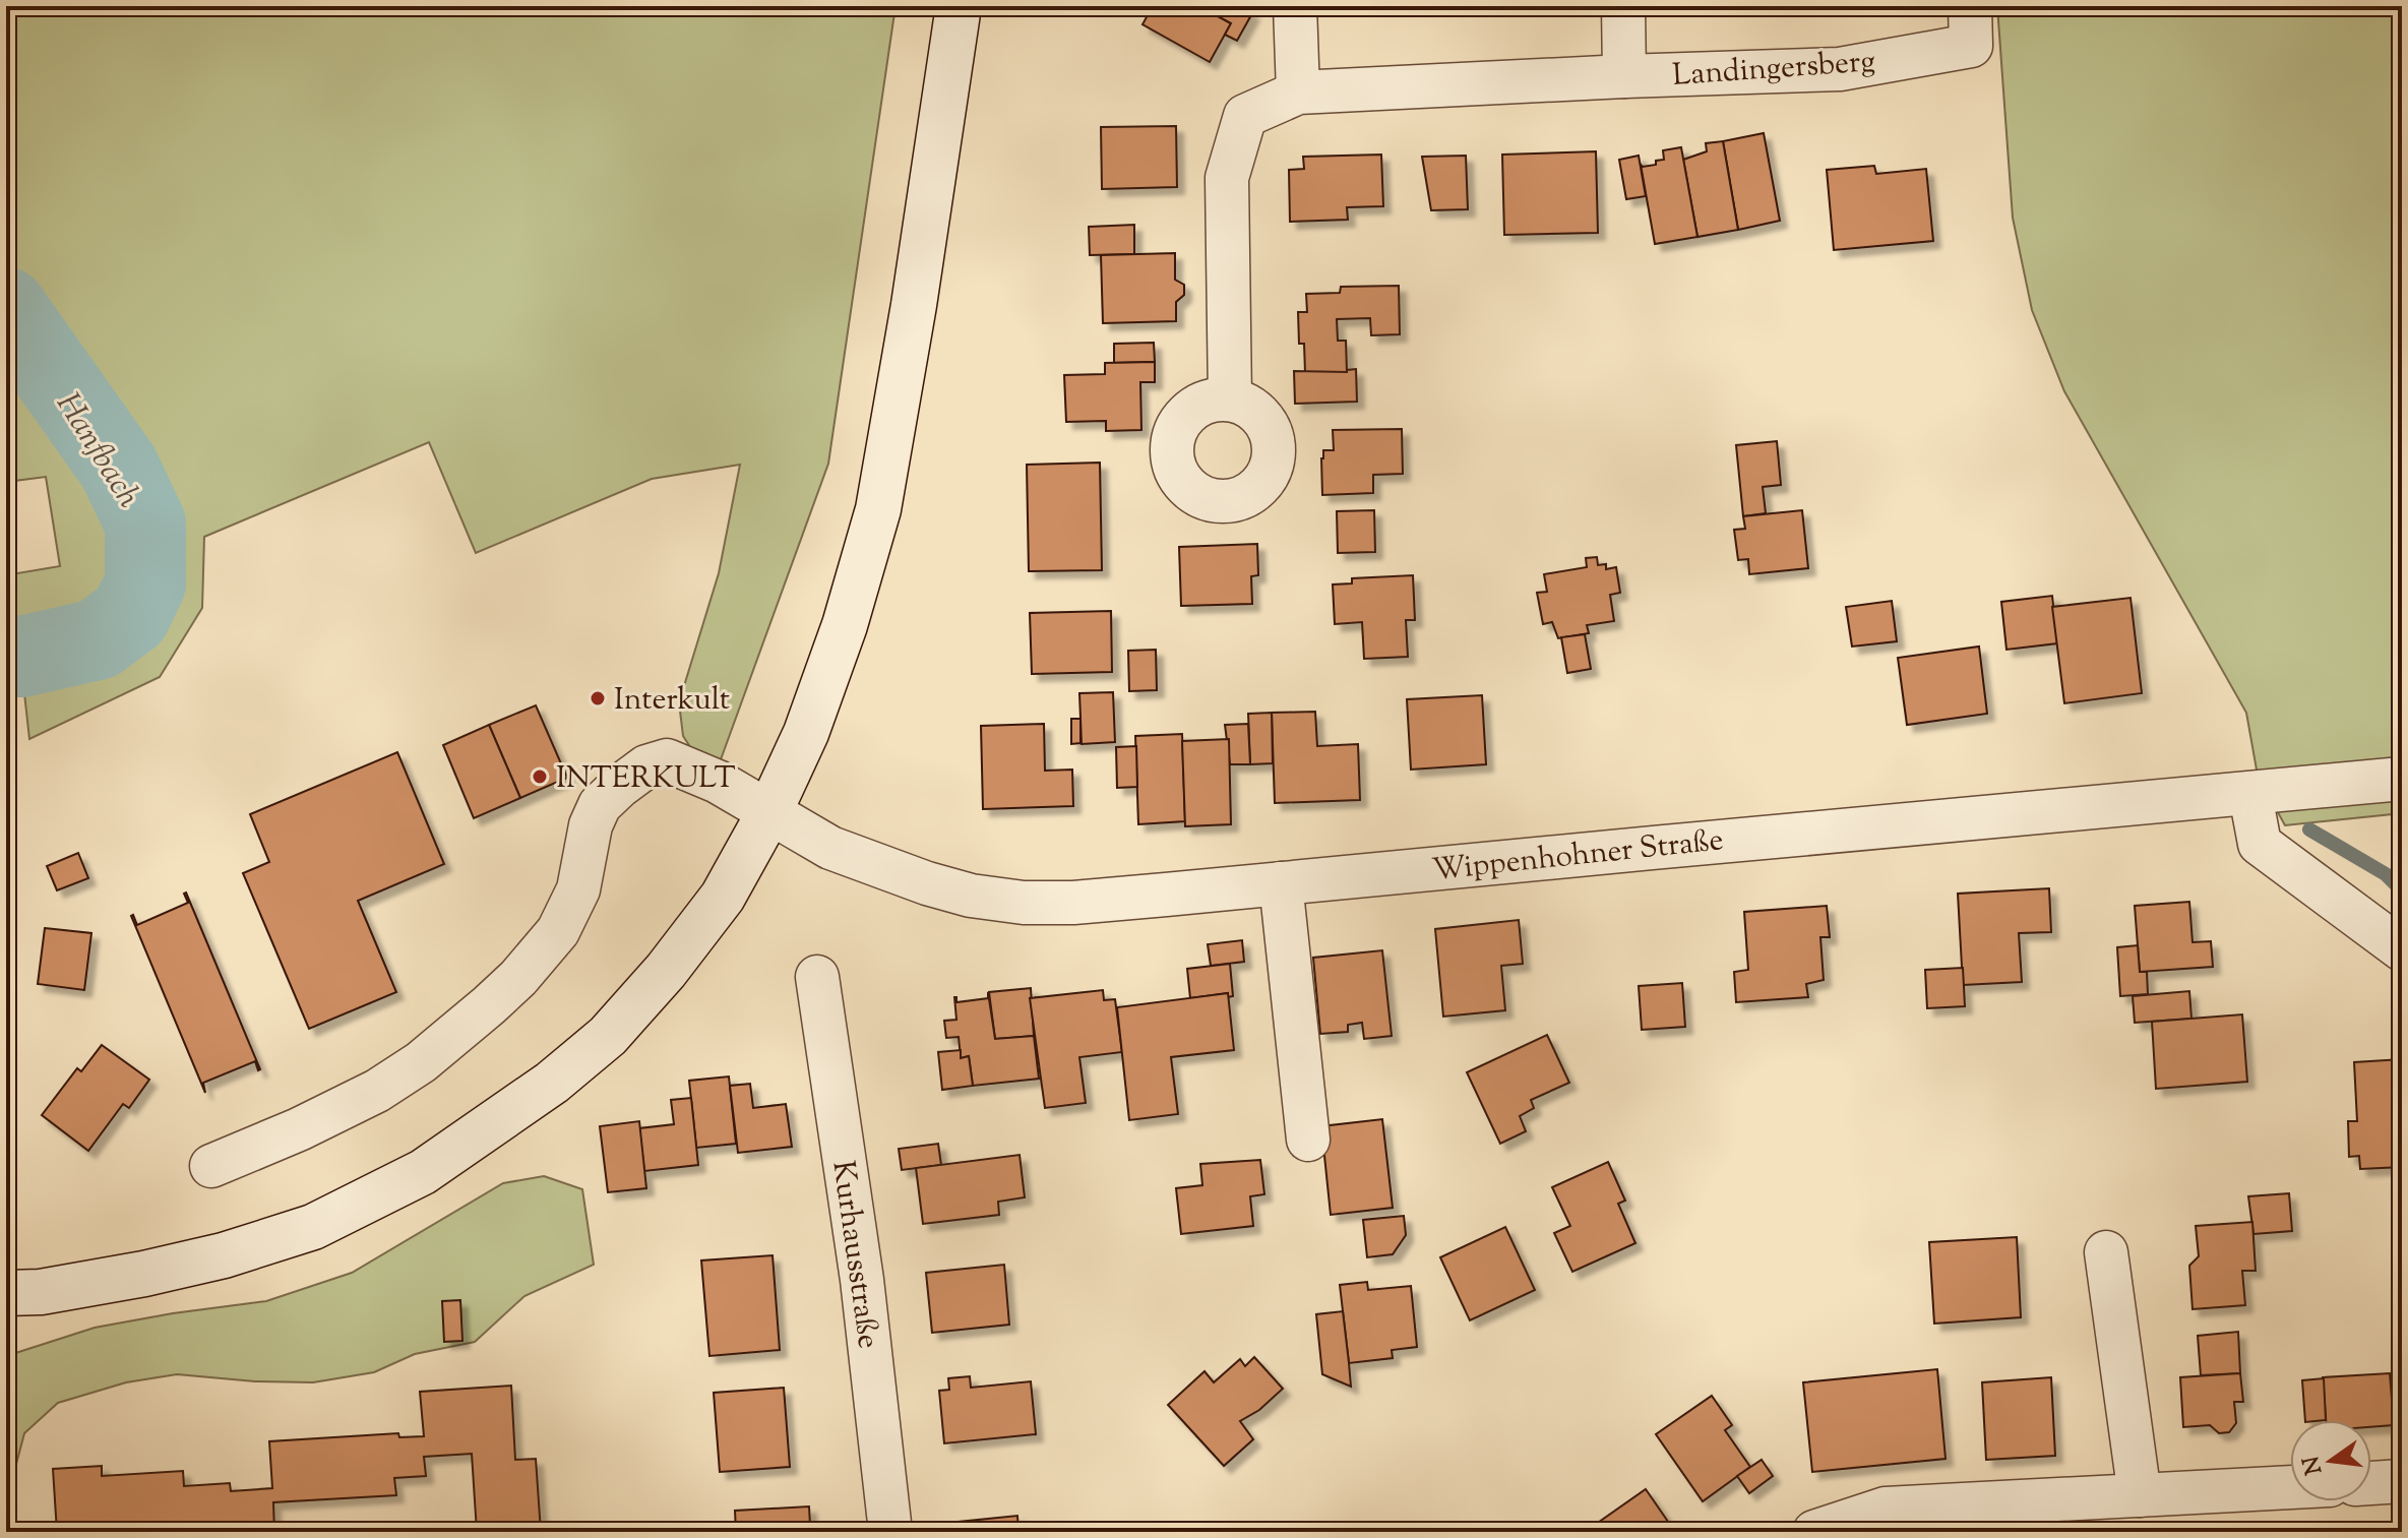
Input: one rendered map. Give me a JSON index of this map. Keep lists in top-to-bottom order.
{
  "streets": {
    "street": ["Landingersberg", "Wippenhohner Straße", "Kurhausstraße"]
  },
  "water": ["Hanfbach"],
  "places": ["Interkult", "INTERKULT"],
  "north": "left"
}
